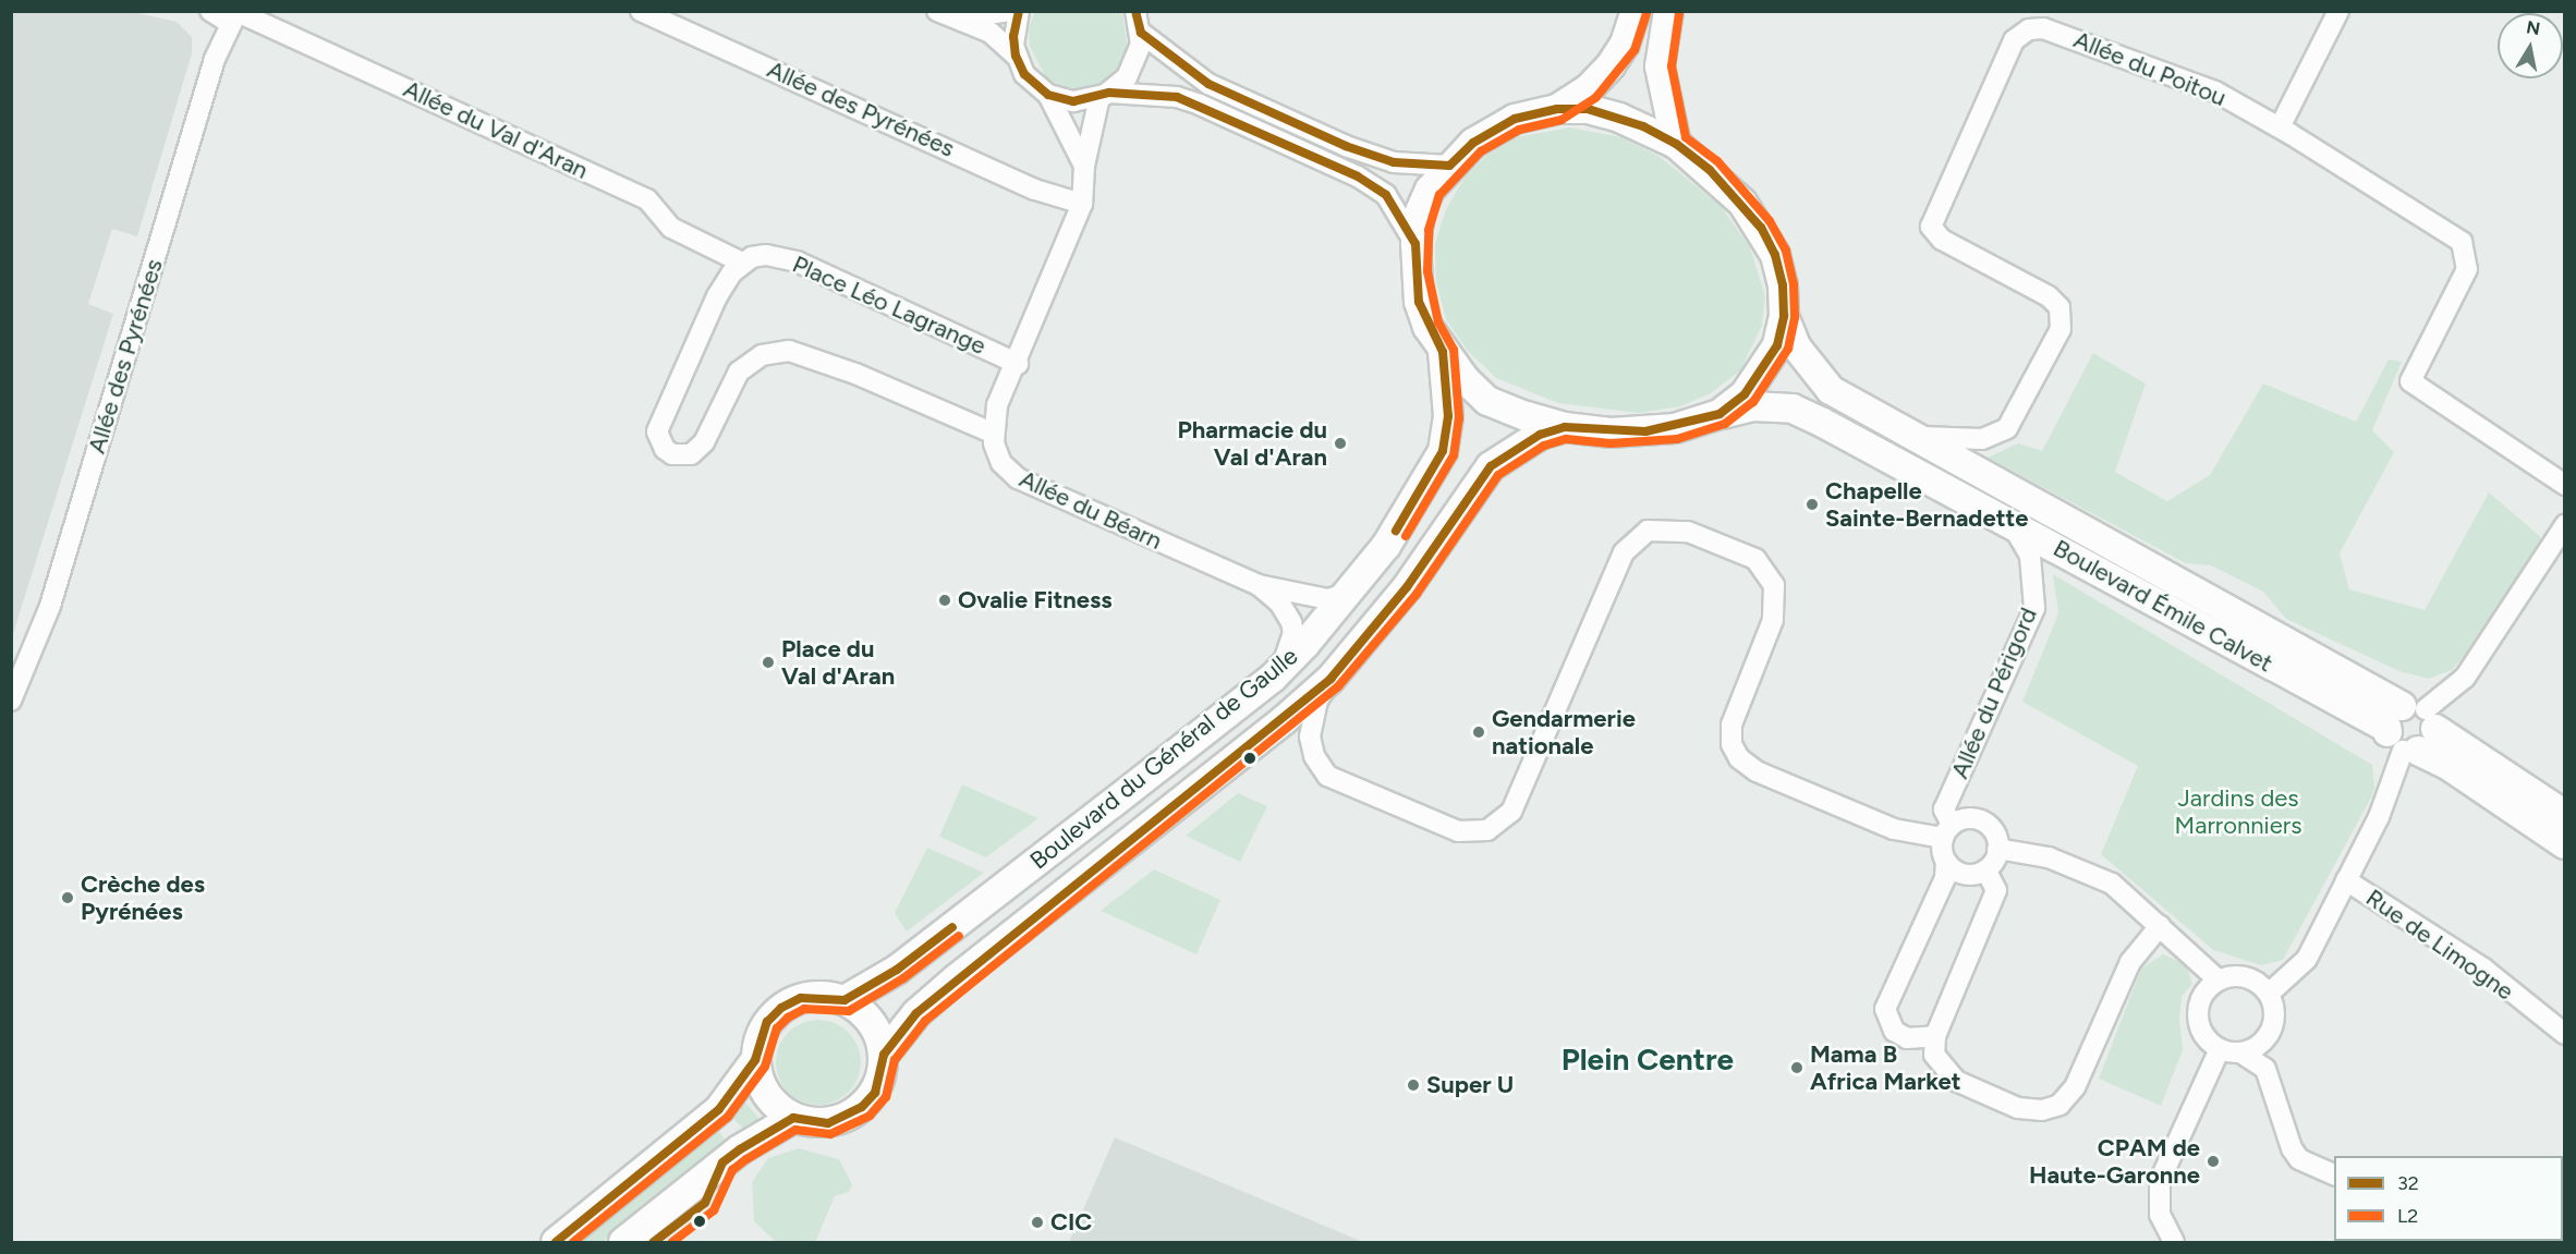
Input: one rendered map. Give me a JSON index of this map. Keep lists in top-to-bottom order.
{
  "streets": {
    "street": [
      "Allée du Poitou",
      "Allée des Pyrénées",
      "Allée du Val d'Aran",
      "Place Léo Lagrange",
      "Allée du Béarn",
      "Boulevard Émile Calvet",
      "Allée du Périgord",
      "Boulevard du Général de Gaulle",
      "Rue de Limogne"
    ]
  },
  "crossings": [
    ["Allée du Poitou", "Boulevard Émile Calvet"],
    ["Allée des Pyrénées", "Allée du Val d'Aran"],
    ["Allée du Val d'Aran", "Place Léo Lagrange"],
    ["Allée du Béarn", "Boulevard du Général de Gaulle"],
    ["Boulevard Émile Calvet", "Allée du Périgord"],
    ["Boulevard Émile Calvet", "Boulevard du Général de Gaulle"],
    ["Boulevard Émile Calvet", "Rue de Limogne"]
  ],
  "districts": ["Plein Centre"],
  "parks": ["Jardins des Marronniers"],
  "places": [
    "Pharmacie du Val d'Aran",
    "Chapelle Sainte-Bernadette",
    "Ovalie Fitness",
    "Place du Val d'Aran",
    "Gendarmerie nationale",
    "Crèche des Pyrénées",
    "Mama B Africa Market",
    "Super U",
    "CPAM de Haute-Garonne",
    "CIC"
  ],
  "lines": ["transit line 32", "transit line L2"],
  "legend": ["32", "L2"],
  "north": "top"
}
